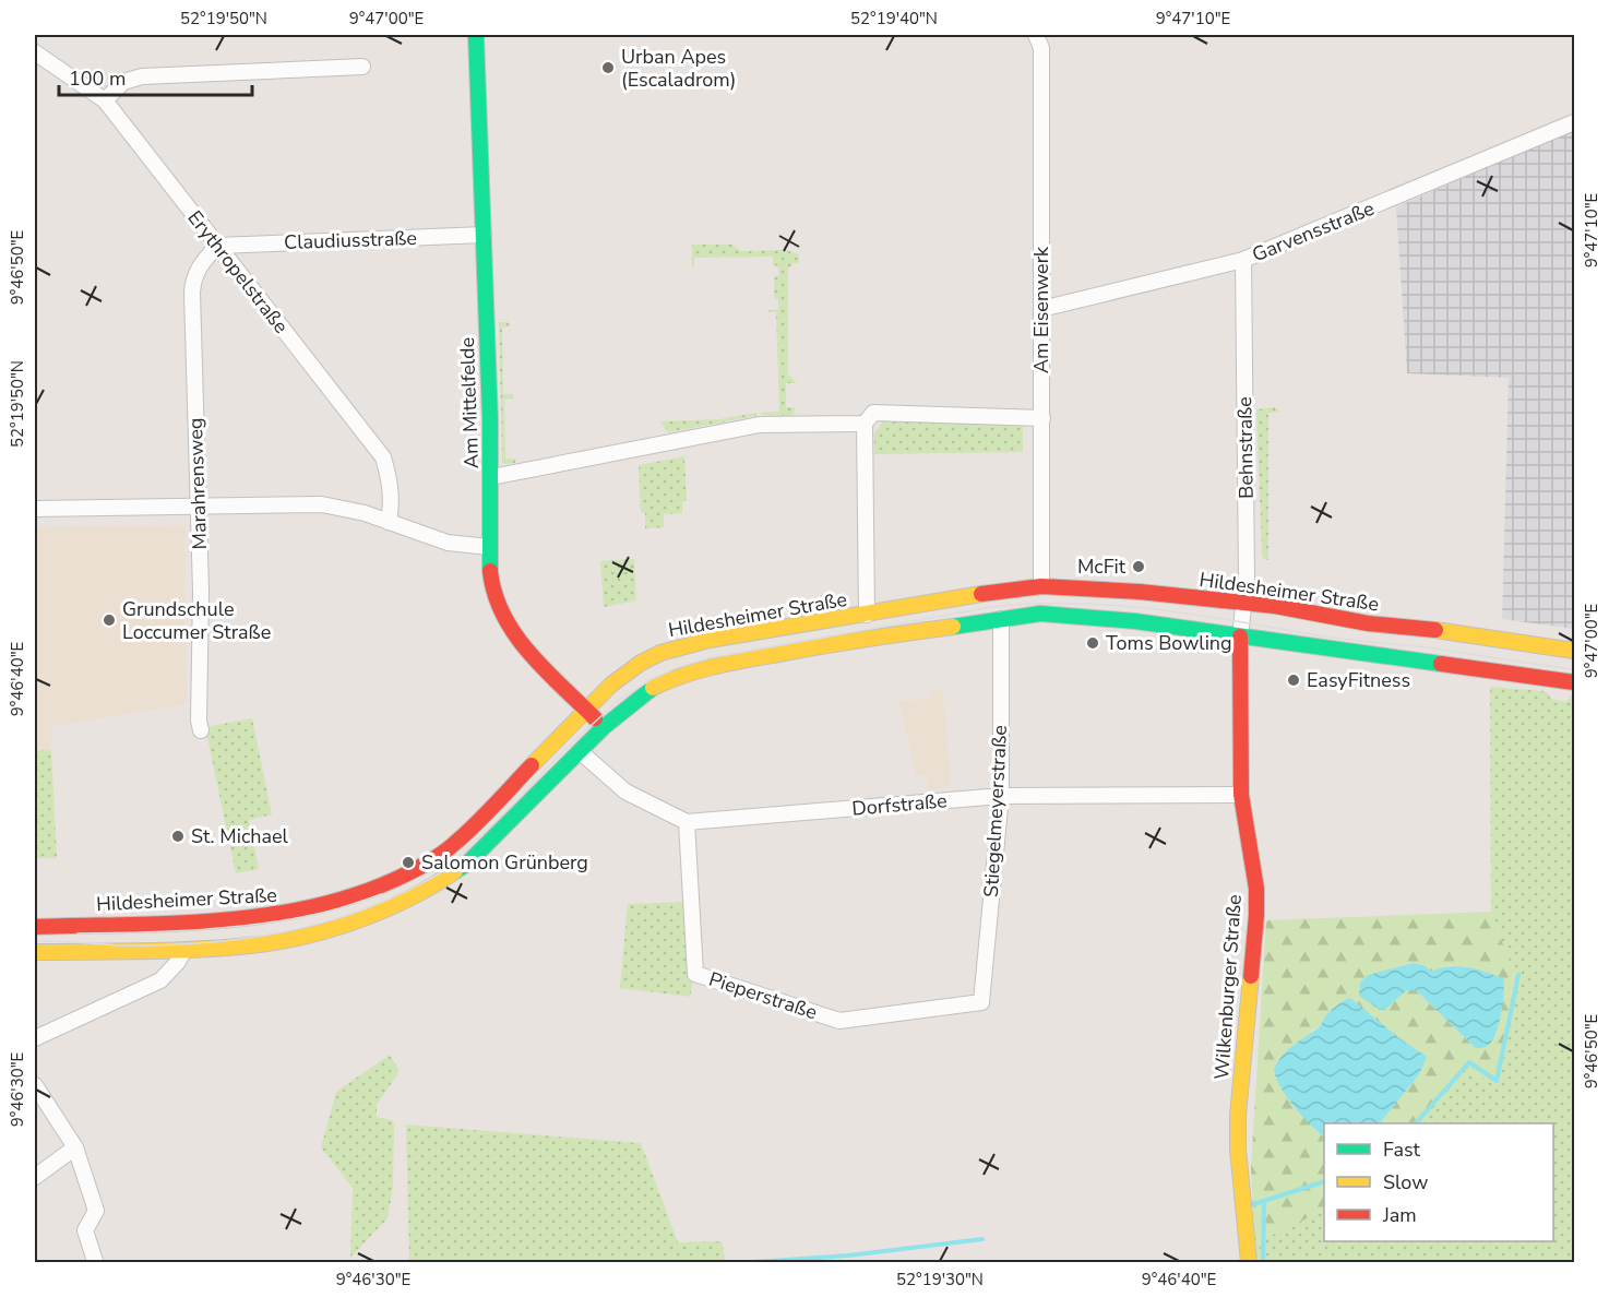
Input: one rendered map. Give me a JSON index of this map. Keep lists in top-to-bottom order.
{
  "streets": {
    "main road": ["Am Mittelfelde", "Hildesheimer Straße", "Wilkenburger Straße"],
    "street": [
      "Garvensstraße",
      "Claudiusstraße",
      "Erythropelstraße",
      "Am Eisenwerk",
      "Behnstraße",
      "Marahrensweg",
      "Dorfstraße",
      "Stiegelmeyerstraße",
      "Pieperstraße"
    ]
  },
  "crossings": [
    ["Garvensstraße", "Am Eisenwerk"],
    ["Garvensstraße", "Behnstraße"],
    ["Claudiusstraße", "Erythropelstraße"],
    ["Claudiusstraße", "Am Mittelfelde"],
    ["Claudiusstraße", "Marahrensweg"],
    ["Erythropelstraße", "Marahrensweg"],
    ["Am Eisenwerk", "Hildesheimer Straße"],
    ["Am Mittelfelde", "Hildesheimer Straße"],
    ["Behnstraße", "Hildesheimer Straße"],
    ["Behnstraße", "Wilkenburger Straße"],
    ["Dorfstraße", "Stiegelmeyerstraße"],
    ["Dorfstraße", "Wilkenburger Straße"],
    ["Dorfstraße", "Pieperstraße"],
    ["Stiegelmeyerstraße", "Pieperstraße"]
  ],
  "places": [
    "Urban Apes (Escaladrom)",
    "McFit",
    "Grundschule Loccumer Straße",
    "Toms Bowling",
    "EasyFitness",
    "St. Michael",
    "Salomon Grünberg"
  ],
  "legend": ["Fast", "Slow", "Jam"],
  "scale_bar": "100 m",
  "coordinates": [
    "52°19'50\"N",
    "9°47'00\"E",
    "52°19'40\"N",
    "9°47'10\"E",
    "9°46'50\"E",
    "9°46'40\"E",
    "9°46'30\"E",
    "52°19'30\"N"
  ]
}
